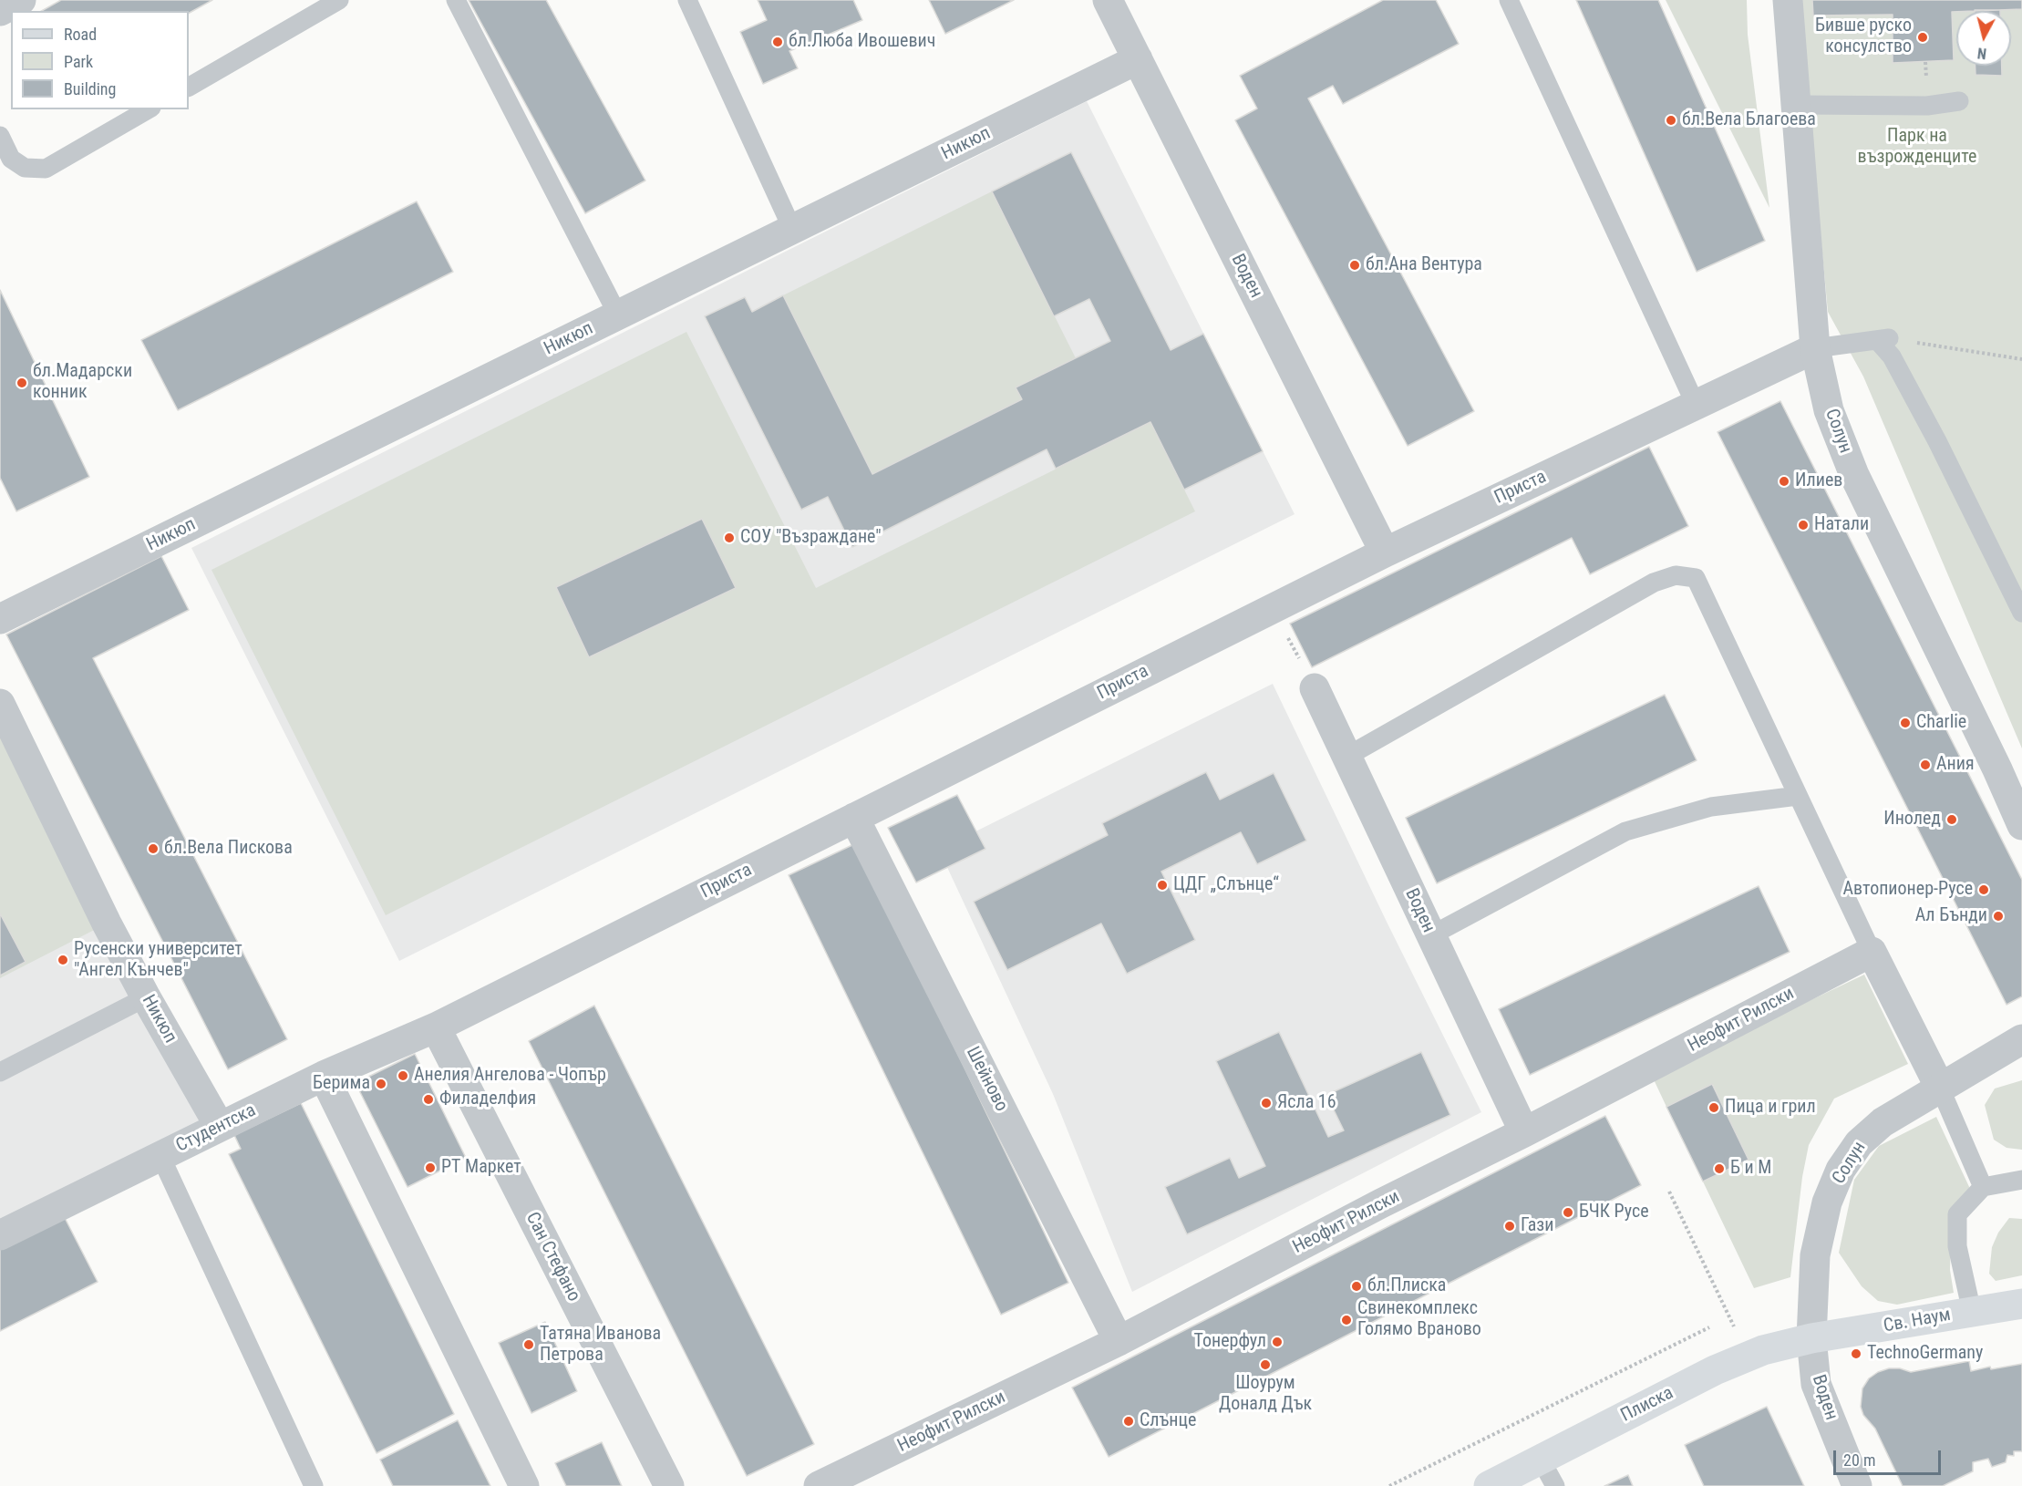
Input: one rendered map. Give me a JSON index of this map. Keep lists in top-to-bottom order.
{
  "streets": {
    "main road": ["Св. Наум", "Плиска"],
    "street": [
      "Никюп",
      "Воден",
      "Солун",
      "Приста",
      "Неофит Рилски",
      "Шейново",
      "Студентска",
      "Сан Стефано"
    ]
  },
  "crossings": [
    ["Никюп", "Воден"],
    ["Никюп", "Студентска"],
    ["Воден", "Солун"],
    ["Воден", "Приста"],
    ["Воден", "Неофит Рилски"],
    ["Воден", "Св. Наум"],
    ["Воден", "Плиска"],
    ["Солун", "Приста"],
    ["Солун", "Св. Наум"],
    ["Солун", "Плиска"],
    ["Приста", "Шейново"],
    ["Приста", "Студентска"],
    ["Приста", "Сан Стефано"],
    ["Неофит Рилски", "Шейново"],
    ["Студентска", "Сан Стефано"],
    ["Св. Наум", "Плиска"]
  ],
  "parks": ["Парк на възрожденците"],
  "places": [
    "Бивше руско консулство",
    "бл.Люба Ивошевич",
    "бл.Вела Благоева",
    "бл.Ана Вентура",
    "бл.Мадарски конник",
    "Илиев",
    "Натали",
    "СОУ \"Възраждане\"",
    "Charlie",
    "Ания",
    "Инолед",
    "бл.Вела Пискова",
    "ЦДГ „Слънце“",
    "Автопионер-Русе",
    "Ал Бънди",
    "Русенски университет \"Ангел Кънчев\"",
    "Анелия Ангелова - Чопър",
    "Берима",
    "Филаделфия",
    "Ясла 16",
    "Пица и грил",
    "РТ Маркет",
    "Б и М",
    "БЧК Русе",
    "Гази",
    "бл.Плиска",
    "Свинекомплекс Голямо Враново",
    "Тонерфул",
    "Татяна Иванова Петрова",
    "TechnoGermany",
    "Шоурум Доналд Дък",
    "Слънце"
  ],
  "legend": ["Road", "Park", "Building"],
  "scale_bar": "20 m",
  "north": "bottom"
}
